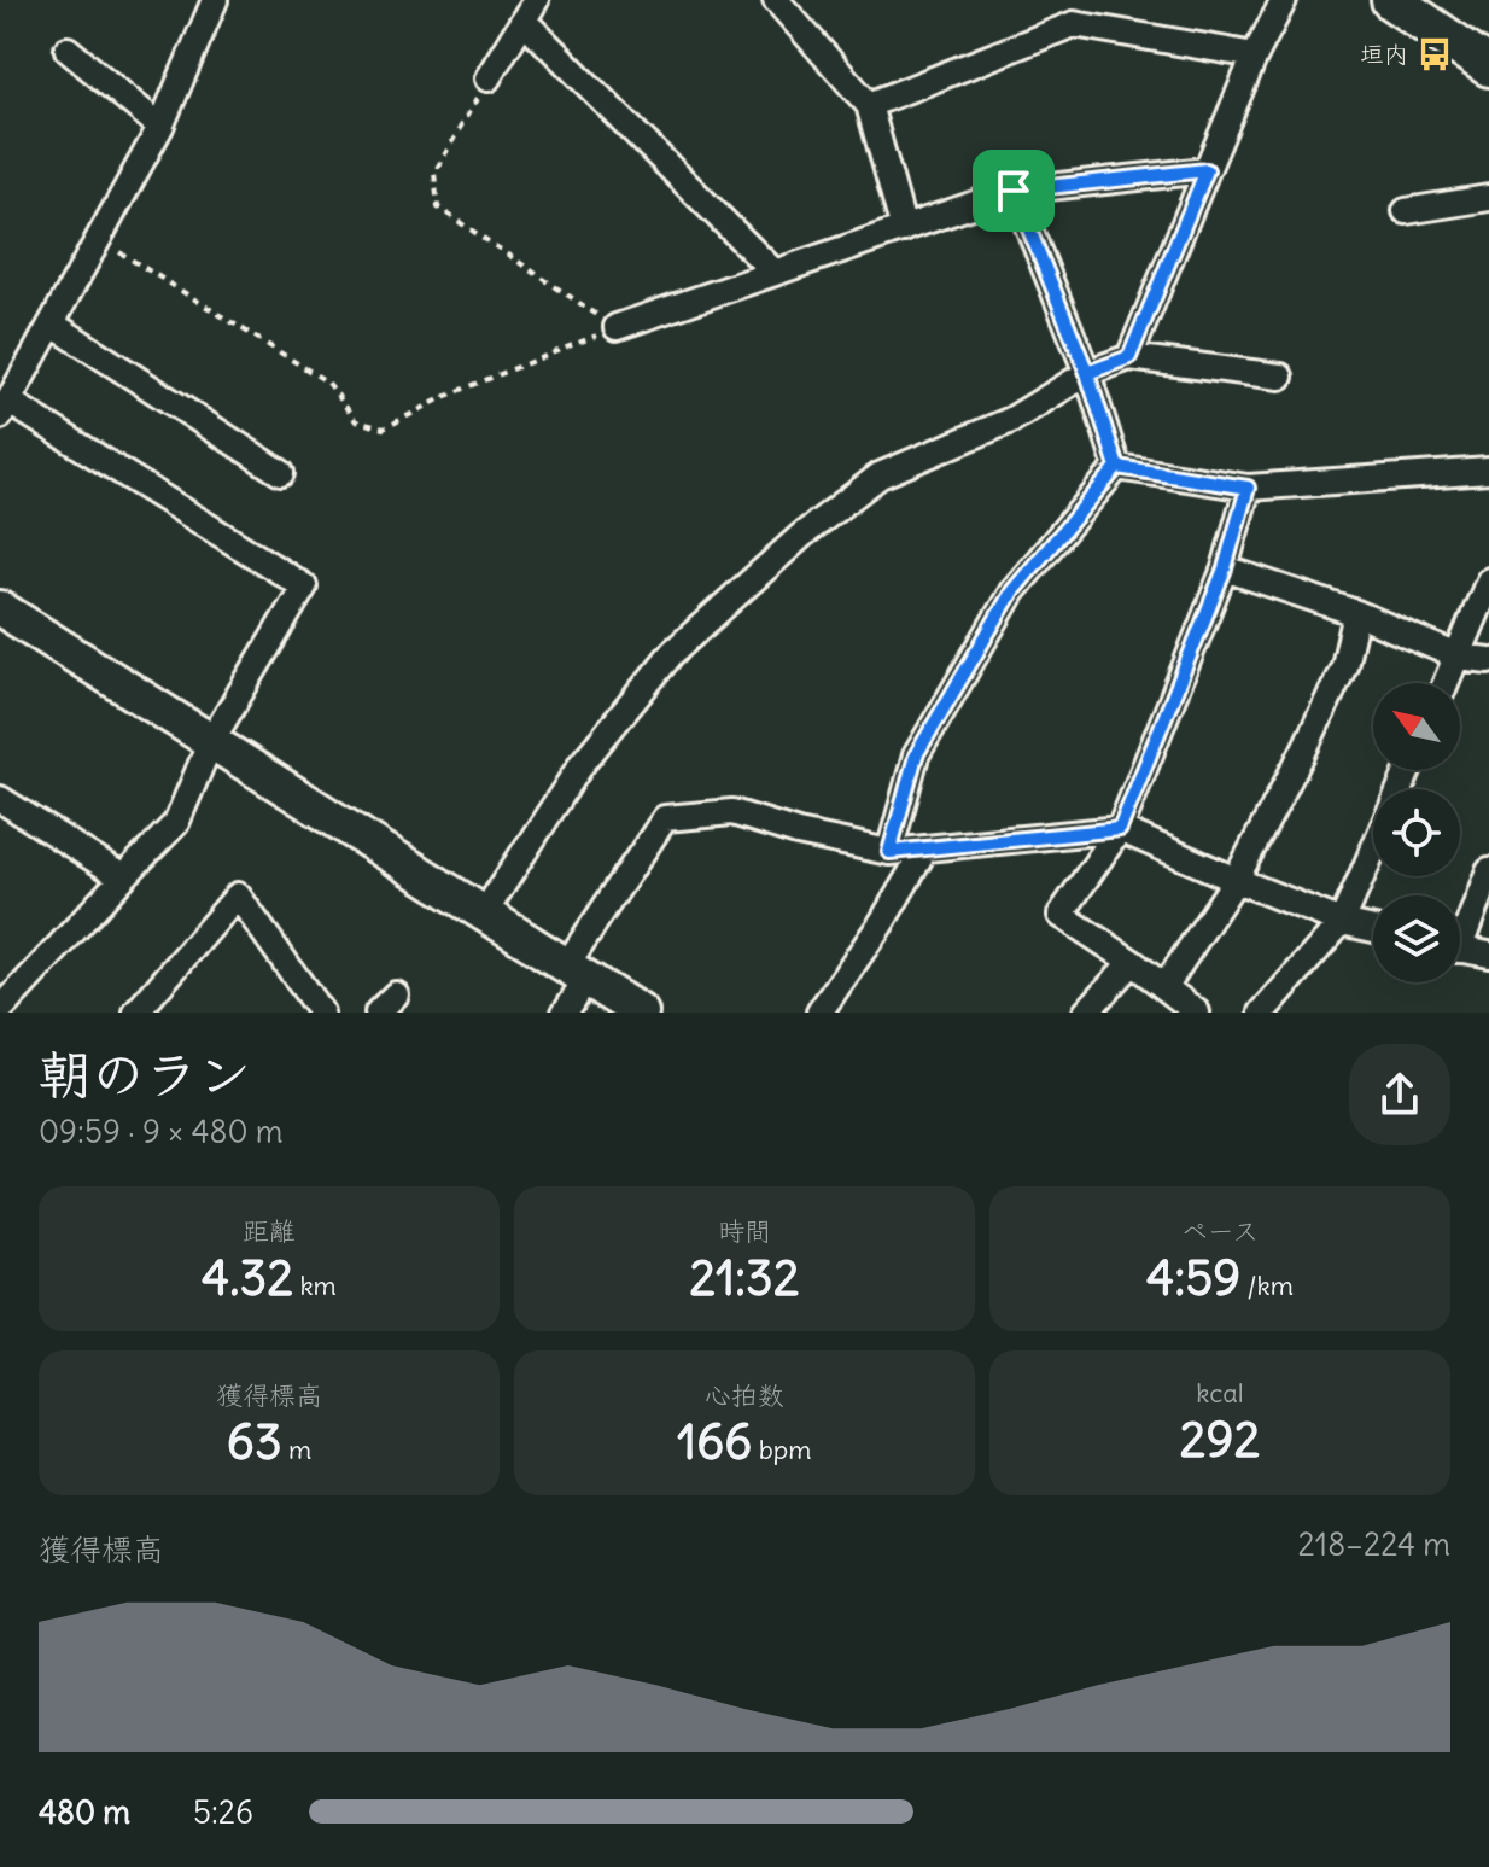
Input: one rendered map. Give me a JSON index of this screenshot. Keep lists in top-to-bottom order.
{
  "places": {
    "bus stop": ["垣内"]
  },
  "north": "top left",
  "page": {
    "heading": ["朝のラン", "09:59 · 9 × 480 m"],
    "stats": [
      ["距離", "4.32 km"],
      ["時間", "21:32"],
      ["ペース", "4:59 /km"],
      ["獲得標高", "63 m"],
      ["心拍数", "166 bpm"],
      ["kcal", "292"]
    ],
    "chart": ["獲得標高", "218–224 m"],
    "list": [
      {
        "name": "480 m",
        "note": "5:26"
      }
    ]
  }
}
